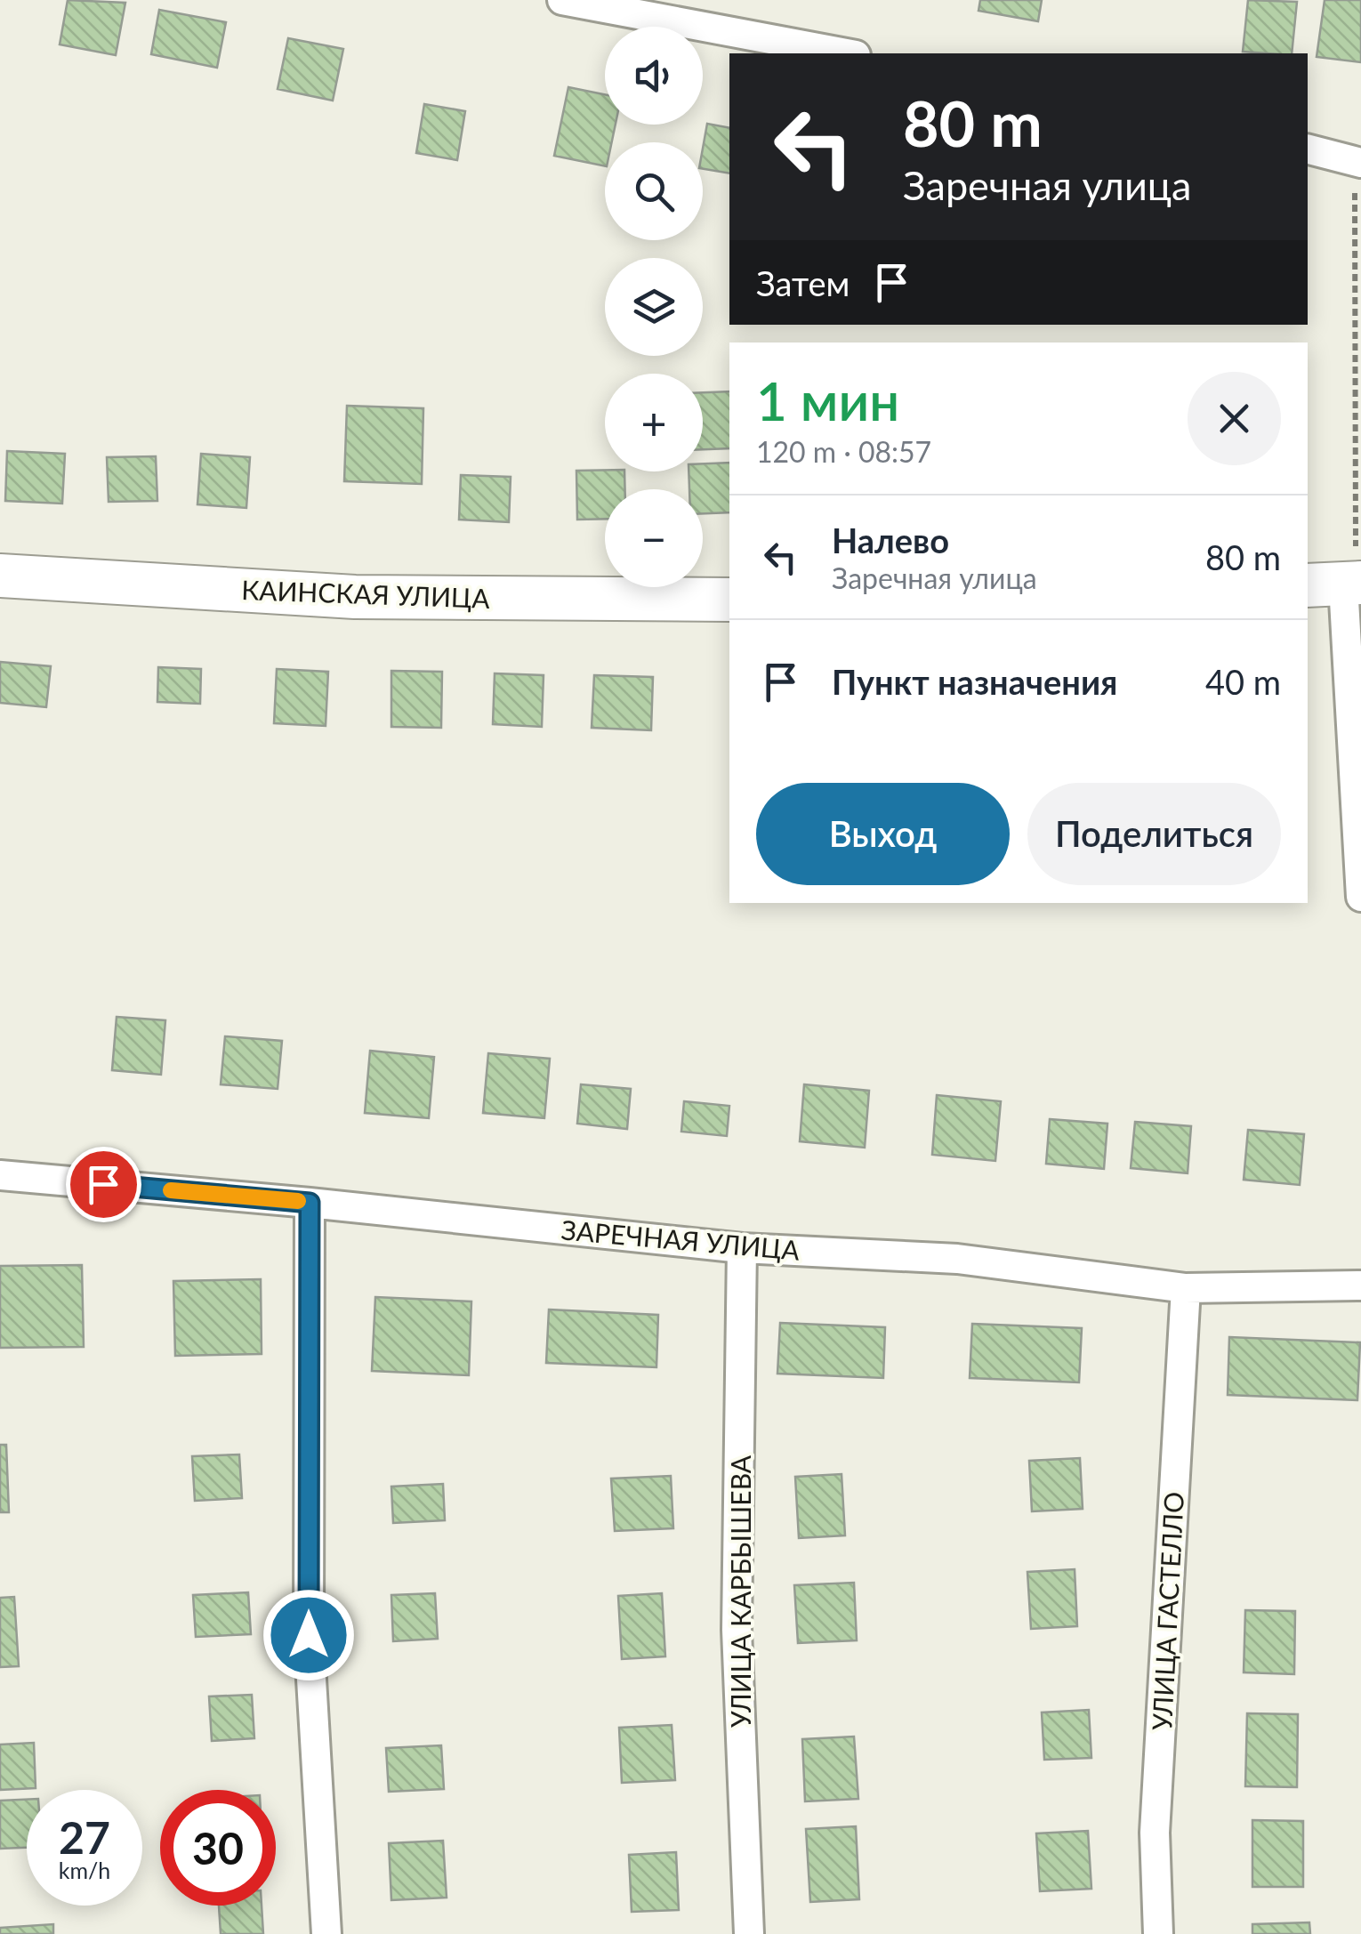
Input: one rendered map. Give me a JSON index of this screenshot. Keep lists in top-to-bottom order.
{
  "streets": {
    "main road": ["КАИНСКАЯ УЛИЦА"],
    "street": ["ЗАРЕЧНАЯ УЛИЦА", "УЛИЦА КАРБЫШЕВА", "УЛИЦА ГАСТЕЛЛО"]
  },
  "crossings": [
    ["ЗАРЕЧНАЯ УЛИЦА", "УЛИЦА КАРБЫШЕВА"],
    ["ЗАРЕЧНАЯ УЛИЦА", "УЛИЦА ГАСТЕЛЛО"]
  ],
  "page": {
    "map_buttons": ["+", "−"],
    "turn": ["80 m", "Заречная улица"],
    "then": "Затем",
    "heading": ["1 мин", "120 m · 08:57"],
    "list": [
      {
        "name": "Налево",
        "note": "Заречная улица",
        "value": "80 m"
      },
      {
        "name": "Пункт назначения",
        "value": "40 m"
      }
    ],
    "buttons": ["Выход", "Поделиться"],
    "speed": "27 km/h",
    "limit": "30"
  }
}
